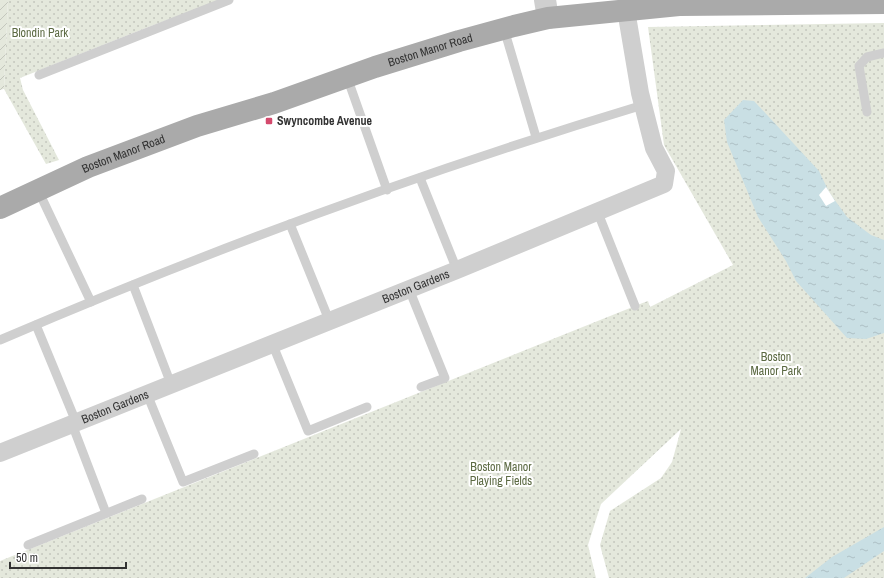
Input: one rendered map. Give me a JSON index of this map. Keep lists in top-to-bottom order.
{
  "streets": {
    "main road": ["Boston Manor Road"],
    "street": ["Boston Gardens"]
  },
  "crossings": [
    ["Boston Manor Road", "Boston Gardens"]
  ],
  "parks": ["Blondin Park", "Boston Manor Park", "Boston Manor Playing Fields"],
  "places": {
    "transit": ["Swyncombe Avenue"]
  },
  "scale_bar": "50 m"
}
